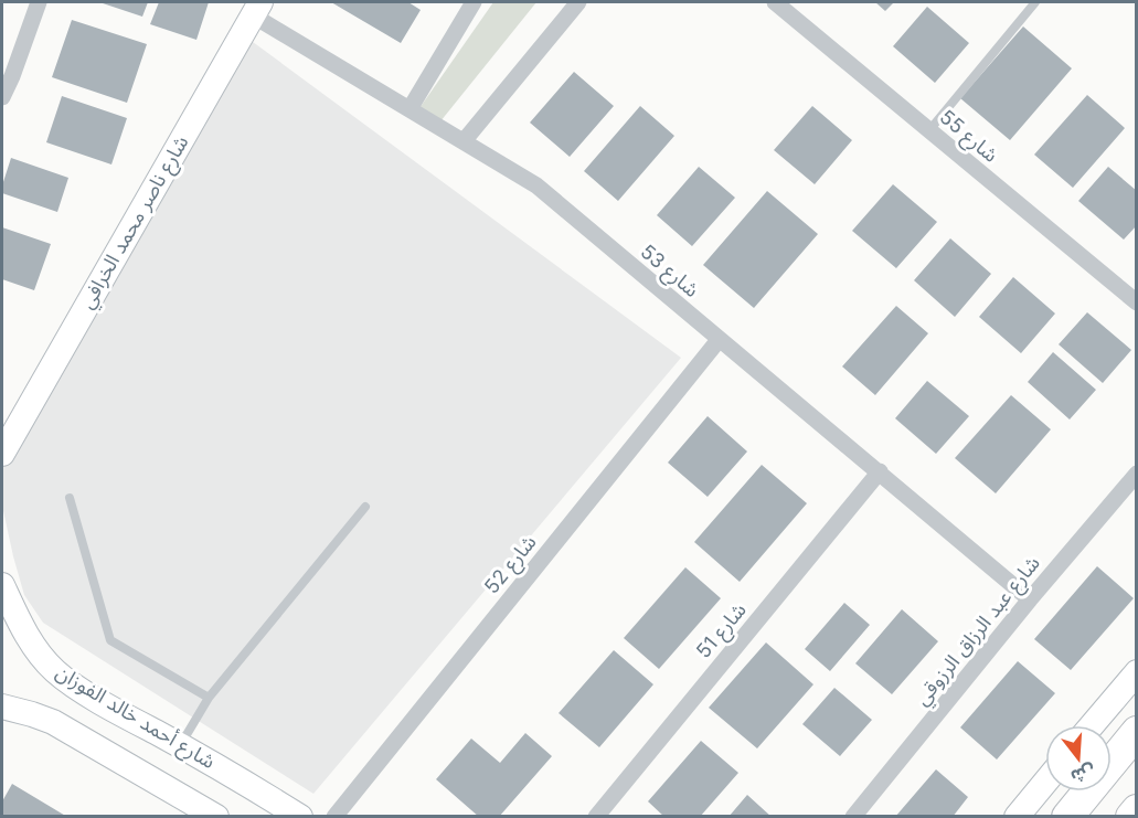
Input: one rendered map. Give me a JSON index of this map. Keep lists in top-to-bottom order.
{
  "streets": {
    "main road": ["شارع ناصر محمد الخرافي", "شارع أحمد خالد الفوزان"],
    "street": [
      "شارع 55",
      "شارع 53",
      "شارع 52",
      "شارع 51",
      "شارع عبد الرزاق الرزوقي"
    ]
  },
  "crossings": [
    ["شارع ناصر محمد الخرافي", "شارع 53"],
    ["شارع 53", "شارع 52"],
    ["شارع 53", "شارع 51"],
    ["شارع 53", "شارع عبد الرزاق الرزوقي"]
  ],
  "north": "bottom"
}
